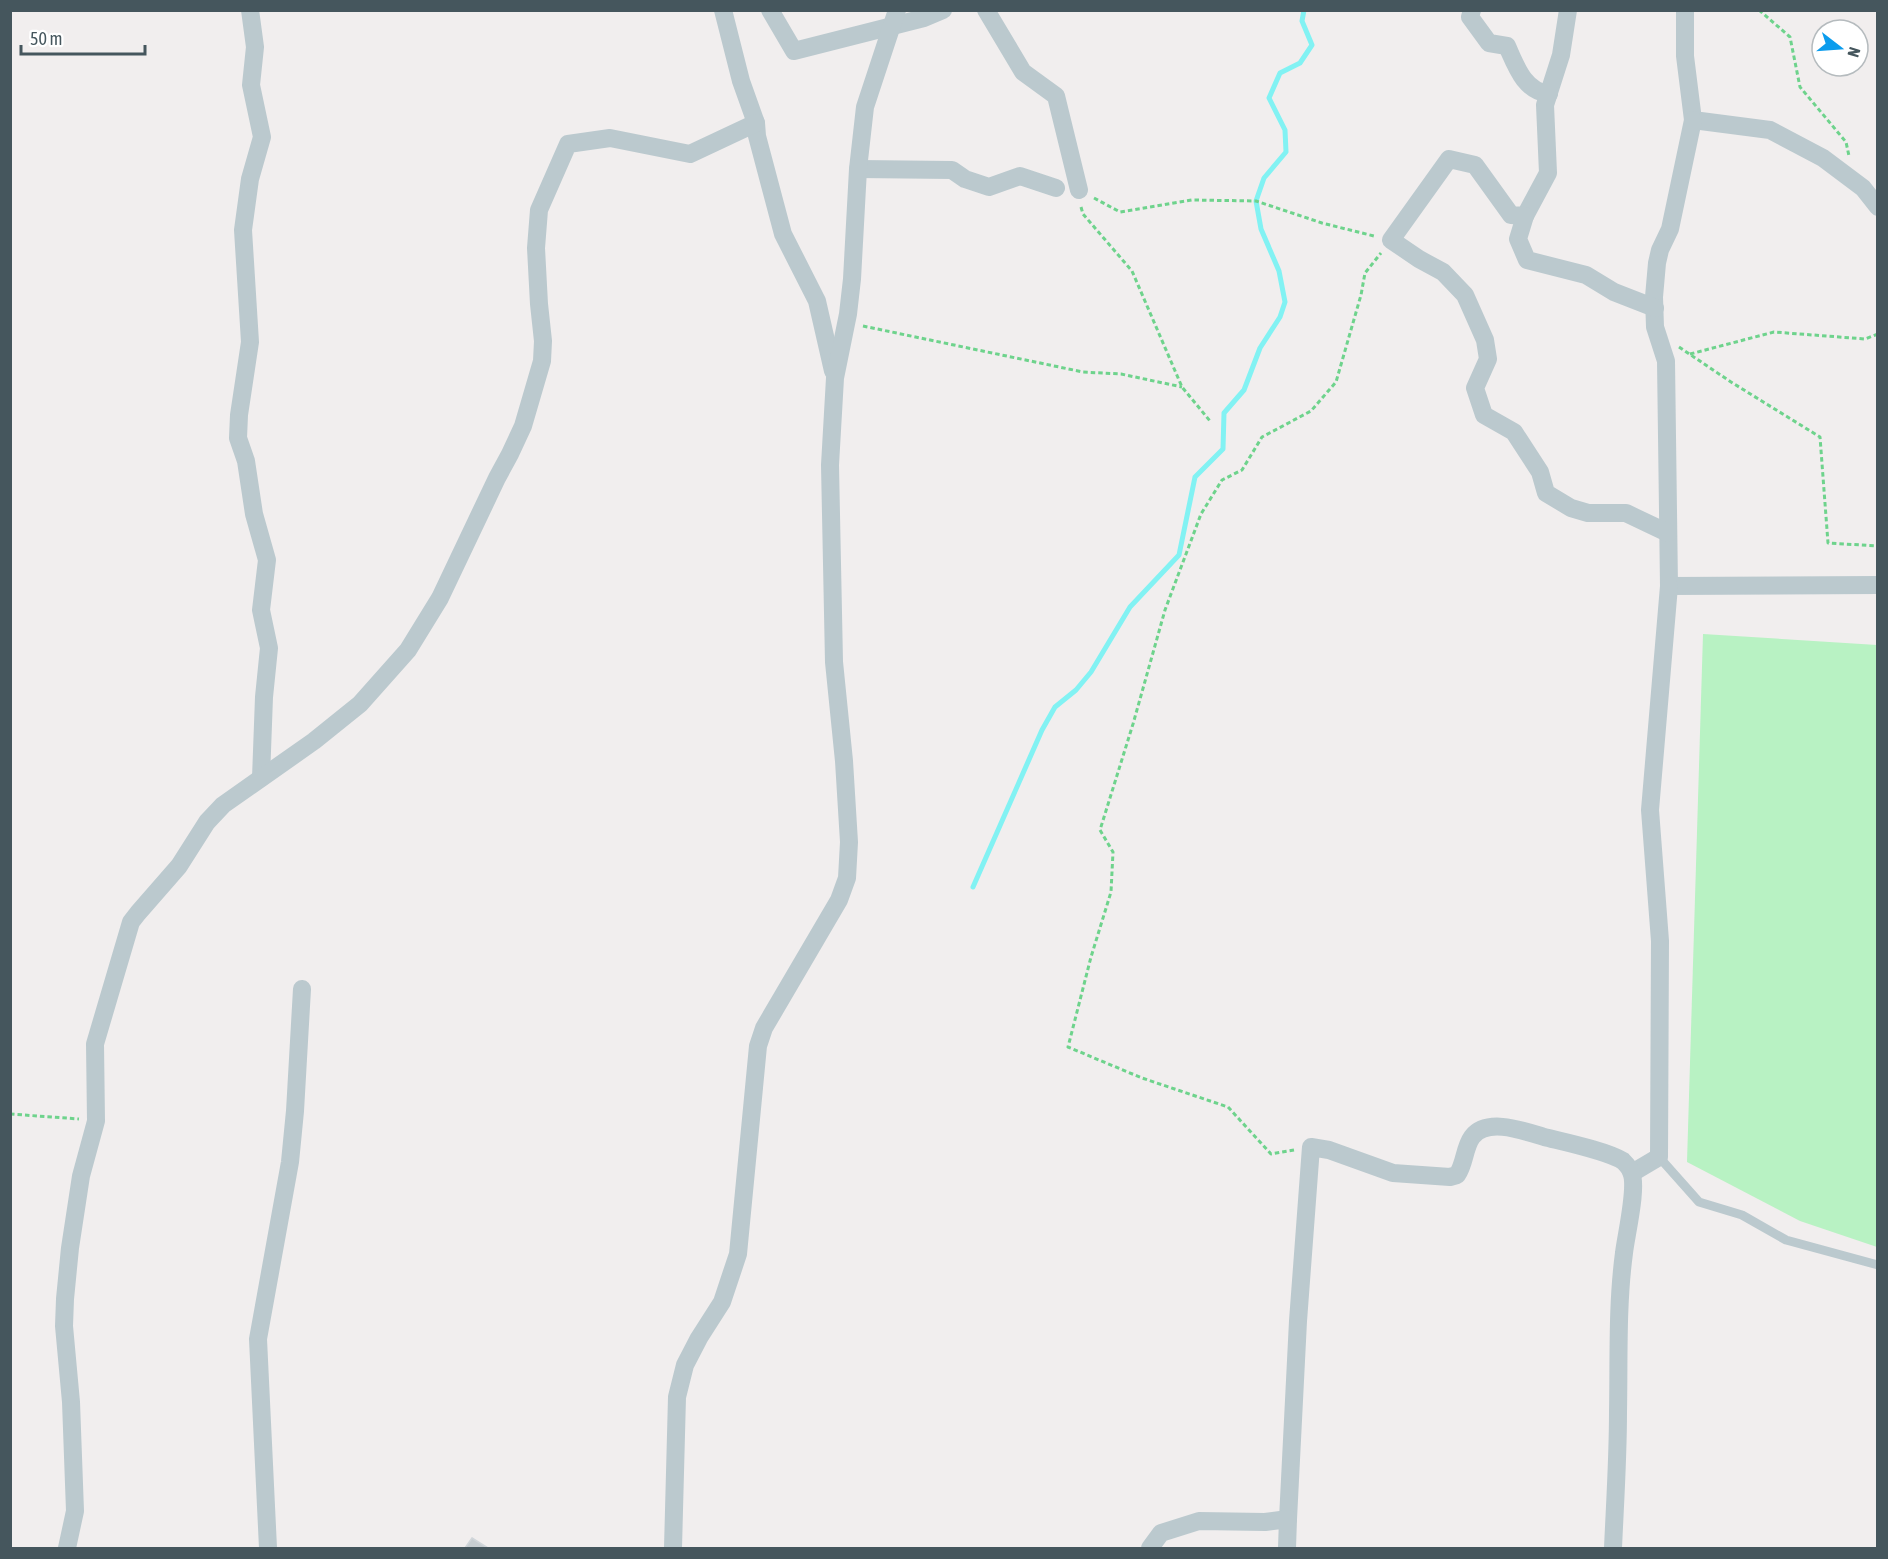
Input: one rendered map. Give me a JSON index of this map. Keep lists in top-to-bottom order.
{
  "scale_bar": "50 m",
  "north": "right"
}
